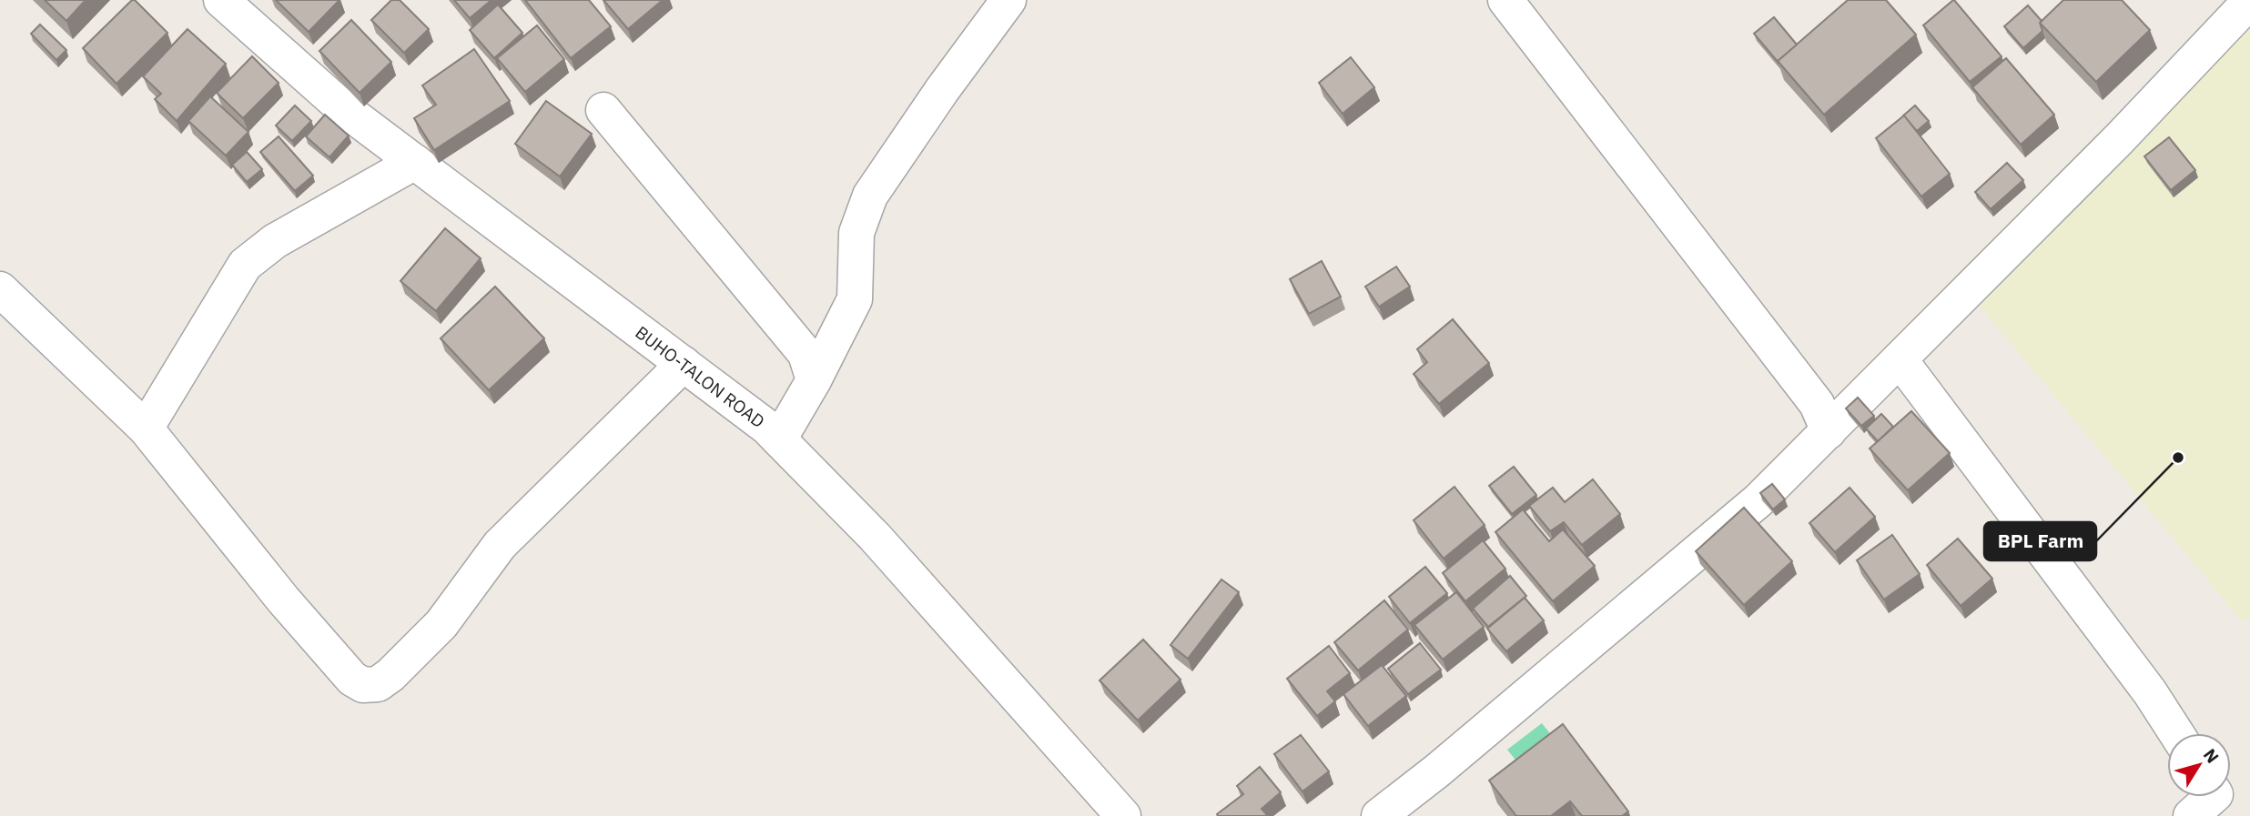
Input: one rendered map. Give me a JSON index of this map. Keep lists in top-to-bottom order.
{
  "streets": {
    "street": ["BUHO-TALON ROAD"]
  },
  "places": ["BPL Farm"],
  "north": "top right"
}
